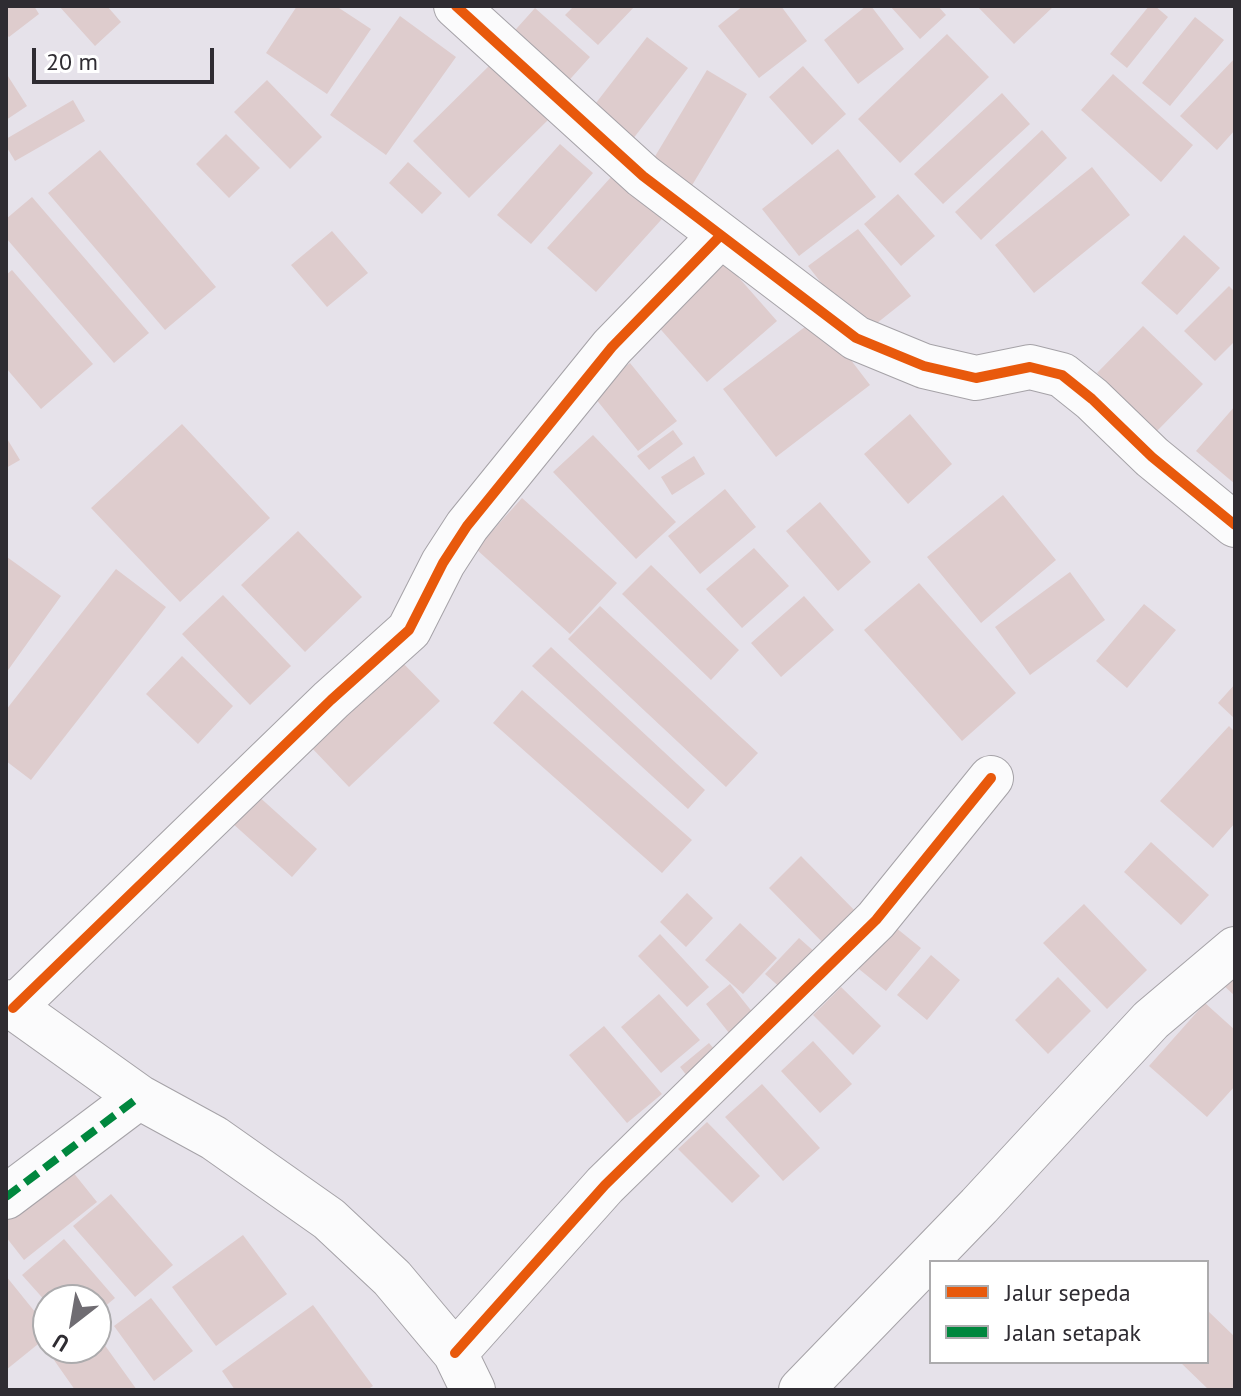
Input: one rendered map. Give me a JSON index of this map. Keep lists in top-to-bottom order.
{
  "legend": ["Jalur sepeda", "Jalan setapak"],
  "scale_bar": "20 m",
  "north": "bottom left"
}
